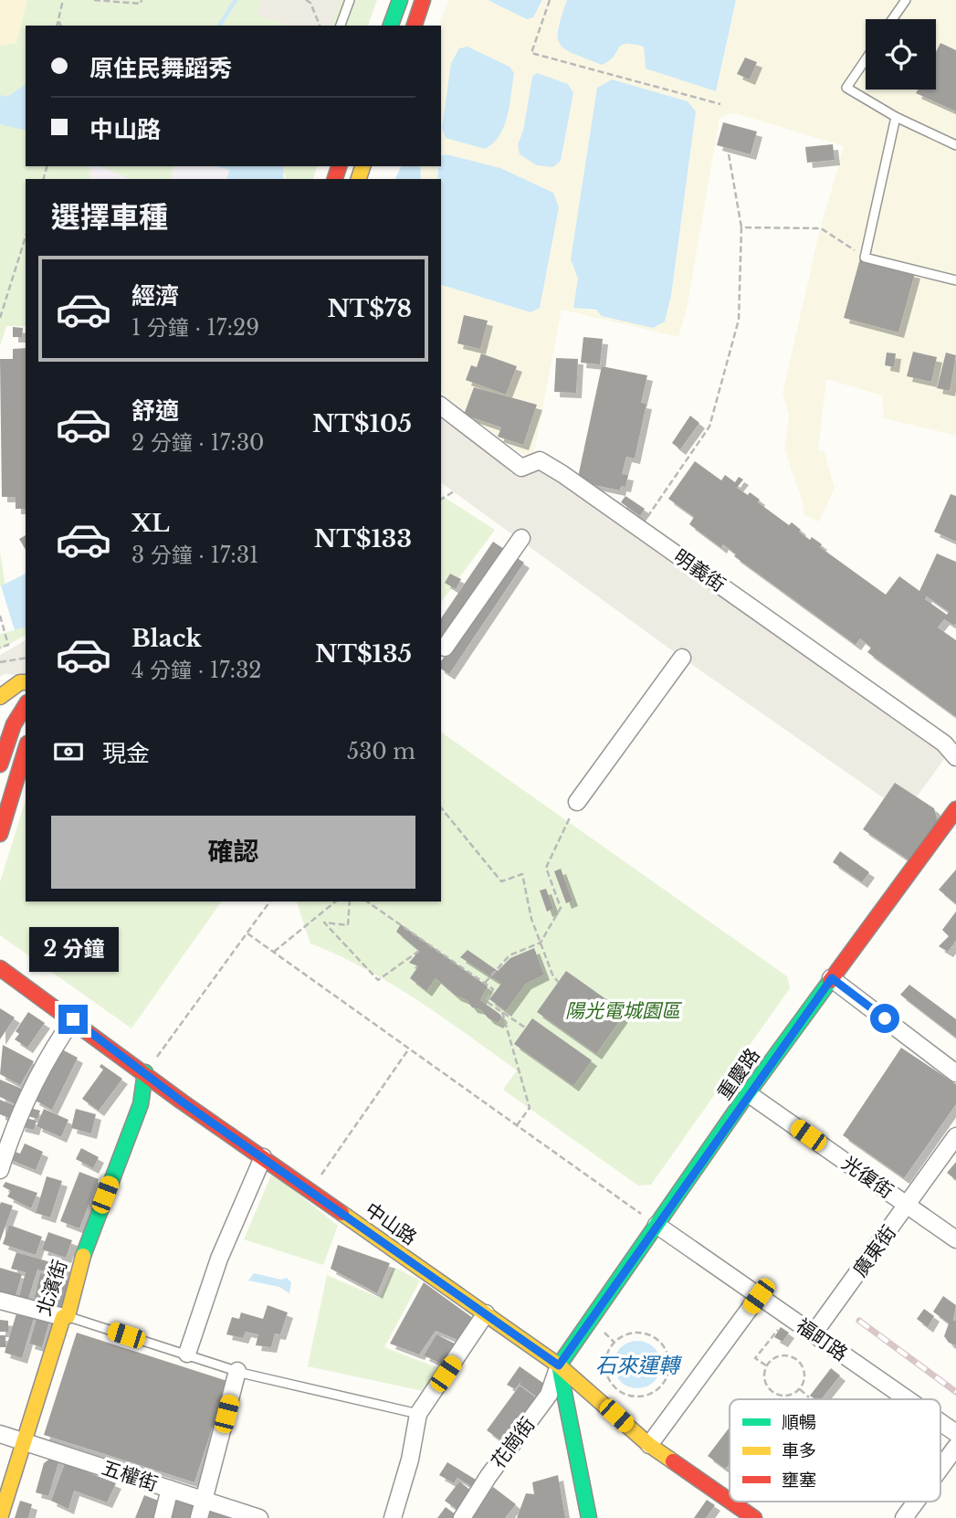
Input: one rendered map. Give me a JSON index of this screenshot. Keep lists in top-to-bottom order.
{
  "streets": {
    "street": [
      "明義街",
      "重慶路",
      "光復街",
      "中山路",
      "廣東街",
      "北濱街",
      "福町路",
      "花崗街",
      "五權街"
    ]
  },
  "crossings": [
    ["重慶路", "光復街"],
    ["重慶路", "中山路"],
    ["重慶路", "福町路"],
    ["重慶路", "花崗街"],
    ["光復街", "廣東街"],
    ["中山路", "北濱街"],
    ["中山路", "花崗街"],
    ["廣東街", "福町路"],
    ["北濱街", "五權街"]
  ],
  "water": ["石來運轉"],
  "parks": ["陽光電城園區"],
  "legend": ["順暢", "車多", "壅塞"],
  "page": {
    "banner": ["原住民舞蹈秀", "中山路"],
    "heading": "選擇車種",
    "list": [
      {
        "name": "經濟",
        "note": "1 分鐘 · 17:29",
        "value": "NT$78"
      },
      {
        "name": "舒適",
        "note": "2 分鐘 · 17:30",
        "value": "NT$105"
      },
      {
        "name": "XL",
        "note": "3 分鐘 · 17:31",
        "value": "NT$133"
      },
      {
        "name": "Black",
        "note": "4 分鐘 · 17:32",
        "value": "NT$135"
      }
    ],
    "pay": ["現金", "530 m"],
    "buttons": "確認",
    "bubble": "2 分鐘"
  }
}
